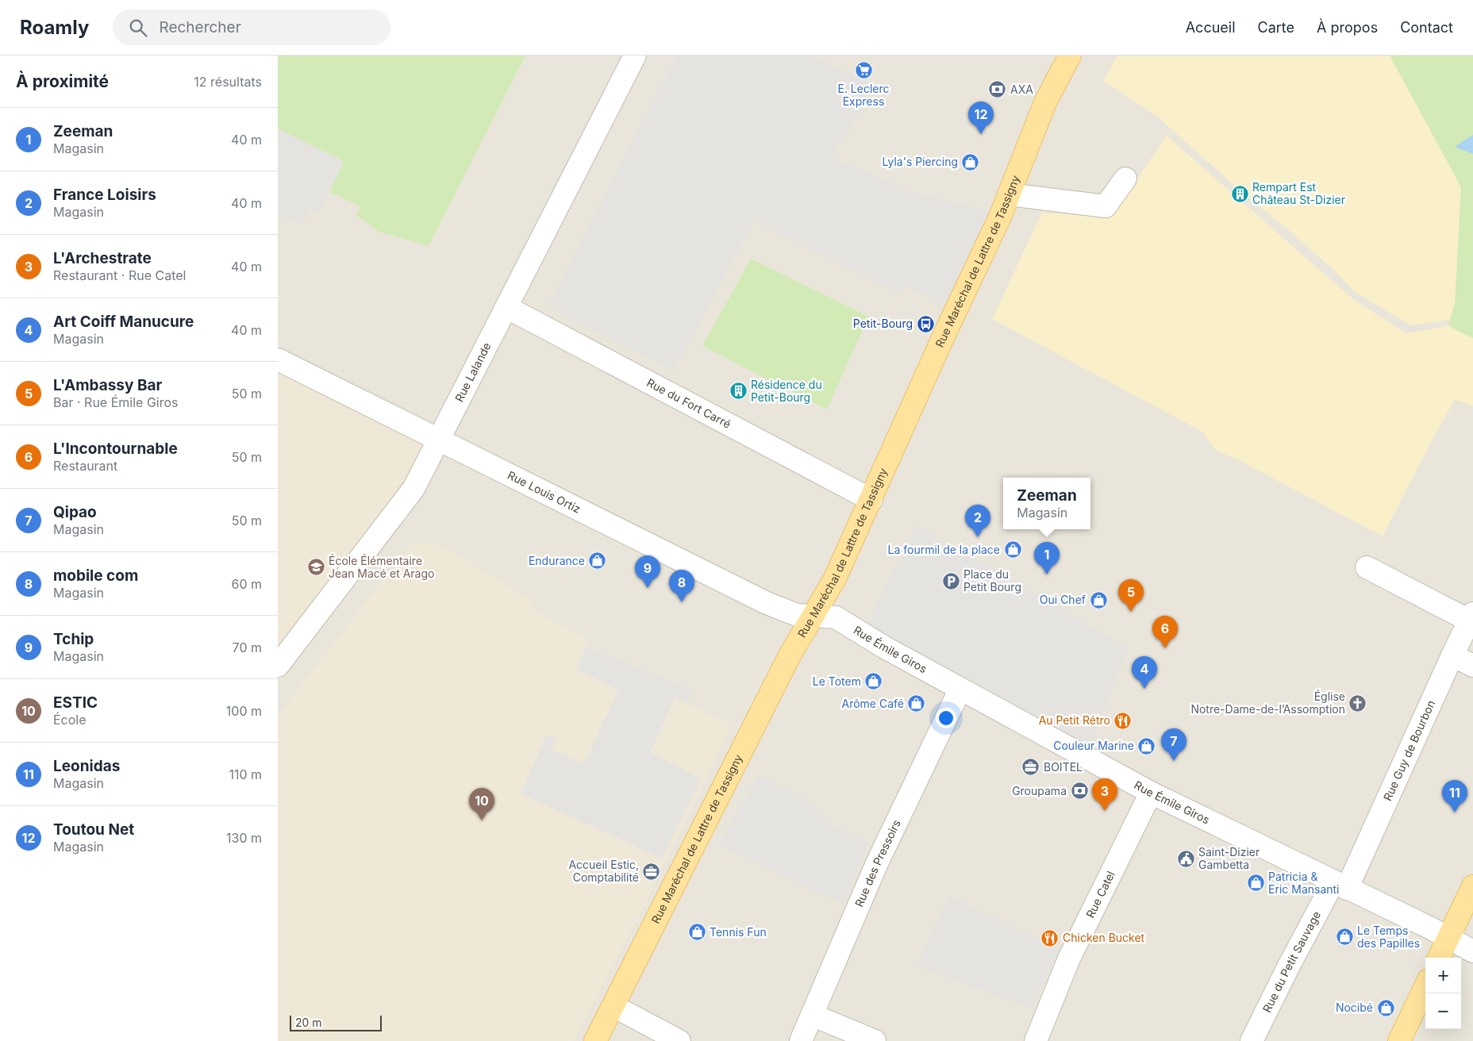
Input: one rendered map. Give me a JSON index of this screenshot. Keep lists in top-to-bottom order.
{
  "streets": {
    "main road": ["Rue Maréchal de Lattre de Tassigny"],
    "street": [
      "Rue Lalande",
      "Rue du Fort Carré",
      "Rue Louis Ortiz",
      "Rue Émile Giros",
      "Rue Guy de Bourbon",
      "Rue des Pressoirs",
      "Rue Catel",
      "Rue du Petit Sauvage"
    ]
  },
  "crossings": [
    ["Rue Maréchal de Lattre de Tassigny", "Rue du Fort Carré"],
    ["Rue Maréchal de Lattre de Tassigny", "Rue Louis Ortiz"],
    ["Rue Maréchal de Lattre de Tassigny", "Rue Émile Giros"],
    ["Rue Lalande", "Rue du Fort Carré"],
    ["Rue Lalande", "Rue Louis Ortiz"],
    ["Rue Louis Ortiz", "Rue Émile Giros"],
    ["Rue Émile Giros", "Rue Guy de Bourbon"],
    ["Rue Émile Giros", "Rue des Pressoirs"],
    ["Rue Émile Giros", "Rue Catel"],
    ["Rue Émile Giros", "Rue du Petit Sauvage"],
    ["Rue Guy de Bourbon", "Rue du Petit Sauvage"]
  ],
  "places": {
    "supermarket": ["E. Leclerc Express"],
    "bank": ["AXA", "Groupama"],
    "shop": [
      "Lyla's Piercing",
      "La fourmil de la place",
      "Endurance",
      "Oui Chef",
      "Le Totem",
      "Arôme Café",
      "Couleur Marine",
      "Patricia & Eric Mansanti",
      "Tennis Fun",
      "Le Temps des Papilles",
      "Nocibé"
    ],
    "building": ["Rempart Est Château St-Dizier", "Résidence du Petit-Bourg"],
    "bus stop": ["Petit-Bourg"],
    "school or university": ["École Élémentaire Jean Macé et Arago"],
    "parking": ["Place du Petit Bourg"],
    "church": ["Église Notre-Dame-de-l’Assomption"],
    "restaurant": ["Au Petit Rétro", "Chicken Bucket"],
    "office": ["BOITEL", "Accueil Estic, Comptabilité"],
    "public building": ["Saint-Dizier Gambetta"]
  },
  "scale_bar": "20 m",
  "page": {
    "header": "Roamly",
    "search": "Rechercher",
    "nav": [
      "Accueil",
      "Carte",
      "À propos",
      "Contact"
    ],
    "heading": ["À proximité", "12 résultats"],
    "pins": [
      "12",
      "2",
      "1",
      "9",
      "8",
      "5",
      "6",
      "4",
      "7",
      "3",
      "11",
      "10"
    ],
    "list": [
      {
        "mark": "1",
        "name": "Zeeman",
        "note": "Magasin",
        "value": "40 m"
      },
      {
        "mark": "2",
        "name": "France Loisirs",
        "note": "Magasin",
        "value": "40 m"
      },
      {
        "mark": "3",
        "name": "L'Archestrate",
        "note": "Restaurant · Rue Catel",
        "value": "40 m"
      },
      {
        "mark": "4",
        "name": "Art Coiff Manucure",
        "note": "Magasin",
        "value": "40 m"
      },
      {
        "mark": "5",
        "name": "L'Ambassy Bar",
        "note": "Bar · Rue Émile Giros",
        "value": "50 m"
      },
      {
        "mark": "6",
        "name": "L'Incontournable",
        "note": "Restaurant",
        "value": "50 m"
      },
      {
        "mark": "7",
        "name": "Qipao",
        "note": "Magasin",
        "value": "50 m"
      },
      {
        "mark": "8",
        "name": "mobile com",
        "note": "Magasin",
        "value": "60 m"
      },
      {
        "mark": "9",
        "name": "Tchip",
        "note": "Magasin",
        "value": "70 m"
      },
      {
        "mark": "10",
        "name": "ESTIC",
        "note": "École",
        "value": "100 m"
      },
      {
        "mark": "11",
        "name": "Leonidas",
        "note": "Magasin",
        "value": "110 m"
      },
      {
        "mark": "12",
        "name": "Toutou Net",
        "note": "Magasin",
        "value": "130 m"
      }
    ],
    "popup": ["Zeeman", "Magasin"],
    "map_buttons": ["+", "−"],
    "scale": "20 m"
  }
}
